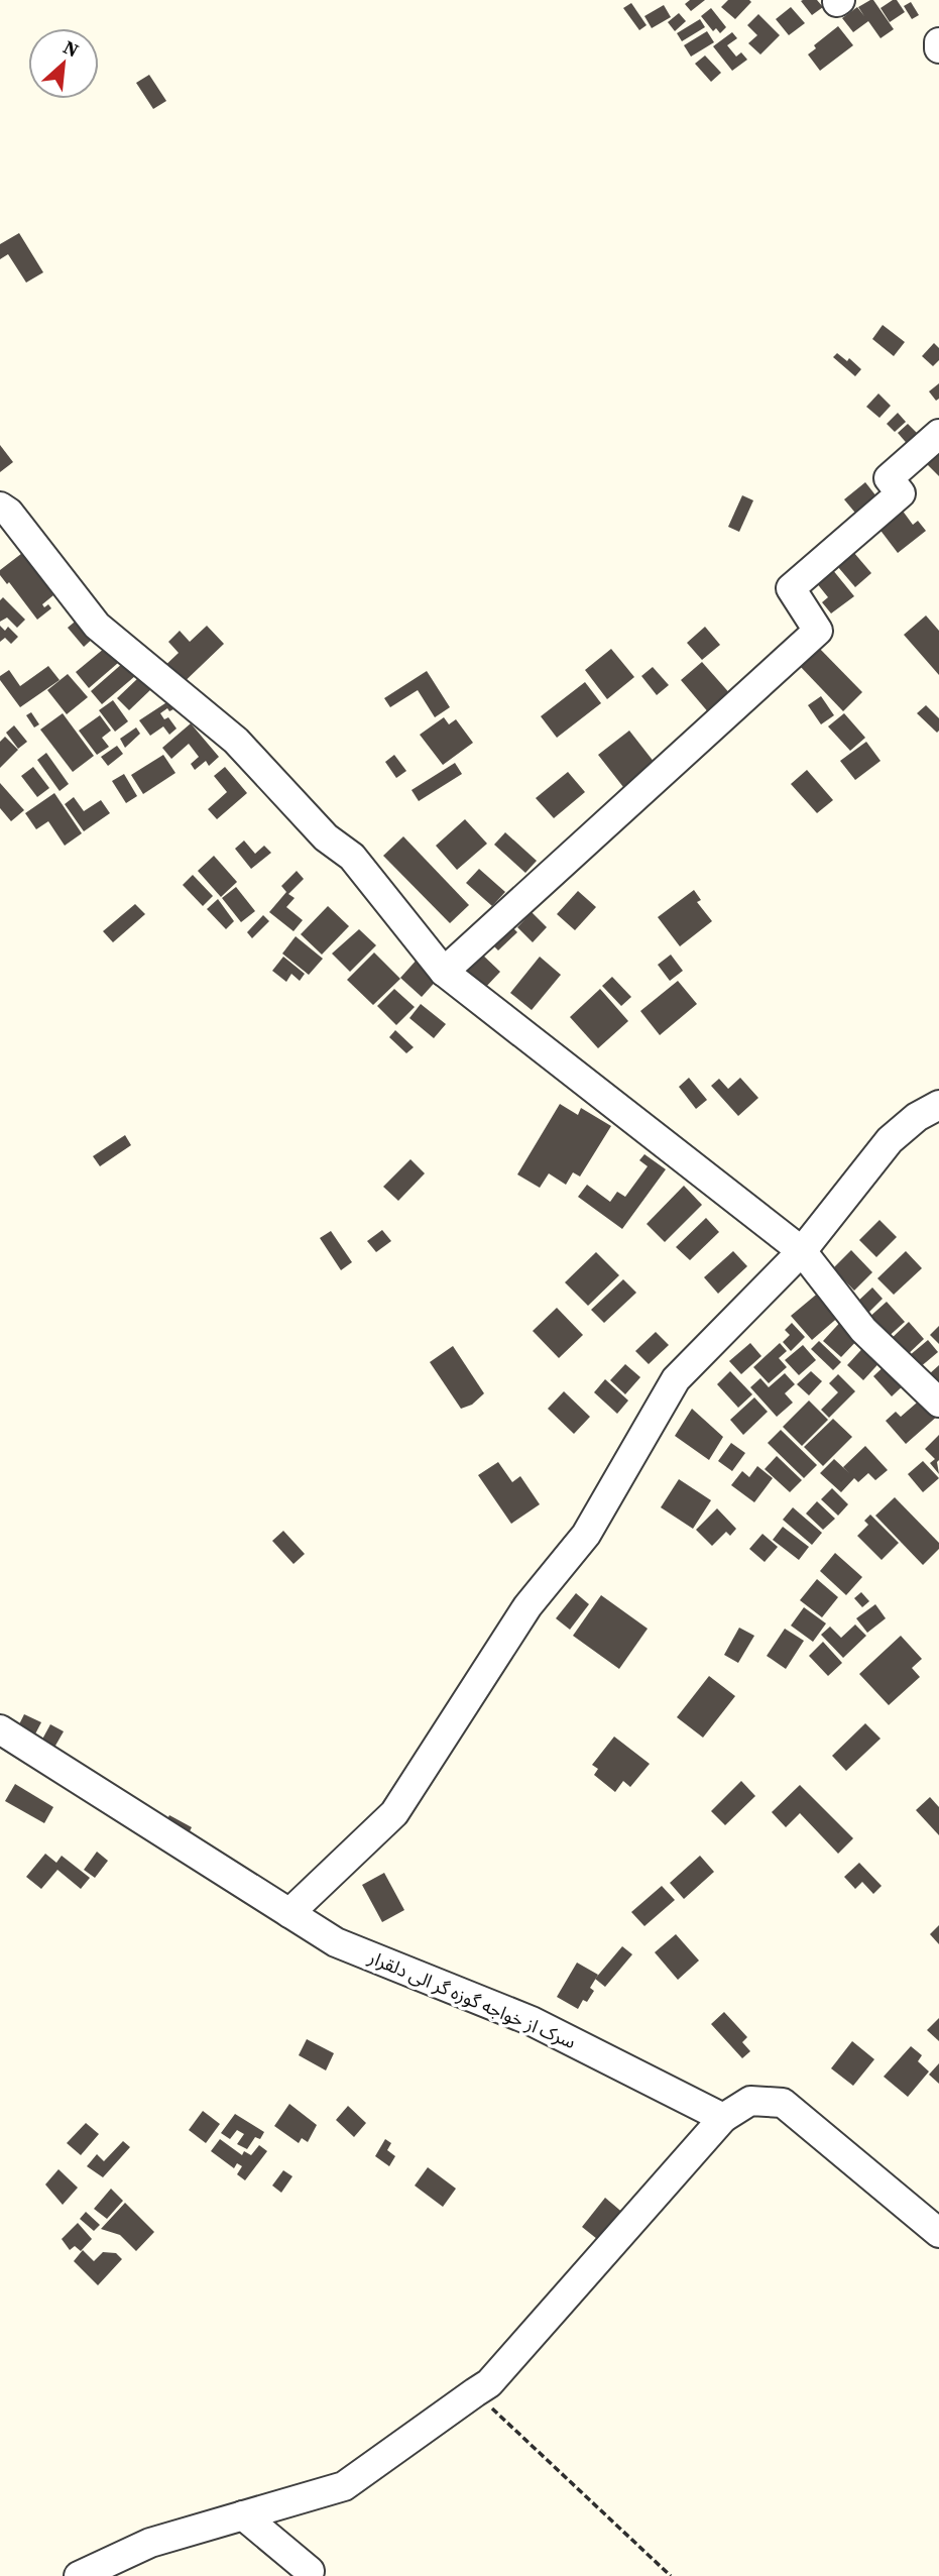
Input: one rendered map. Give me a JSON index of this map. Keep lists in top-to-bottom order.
{
  "streets": {
    "street": ["سرک از خواجه گوزه گر الی دلقرار"]
  },
  "north": "top right"
}
